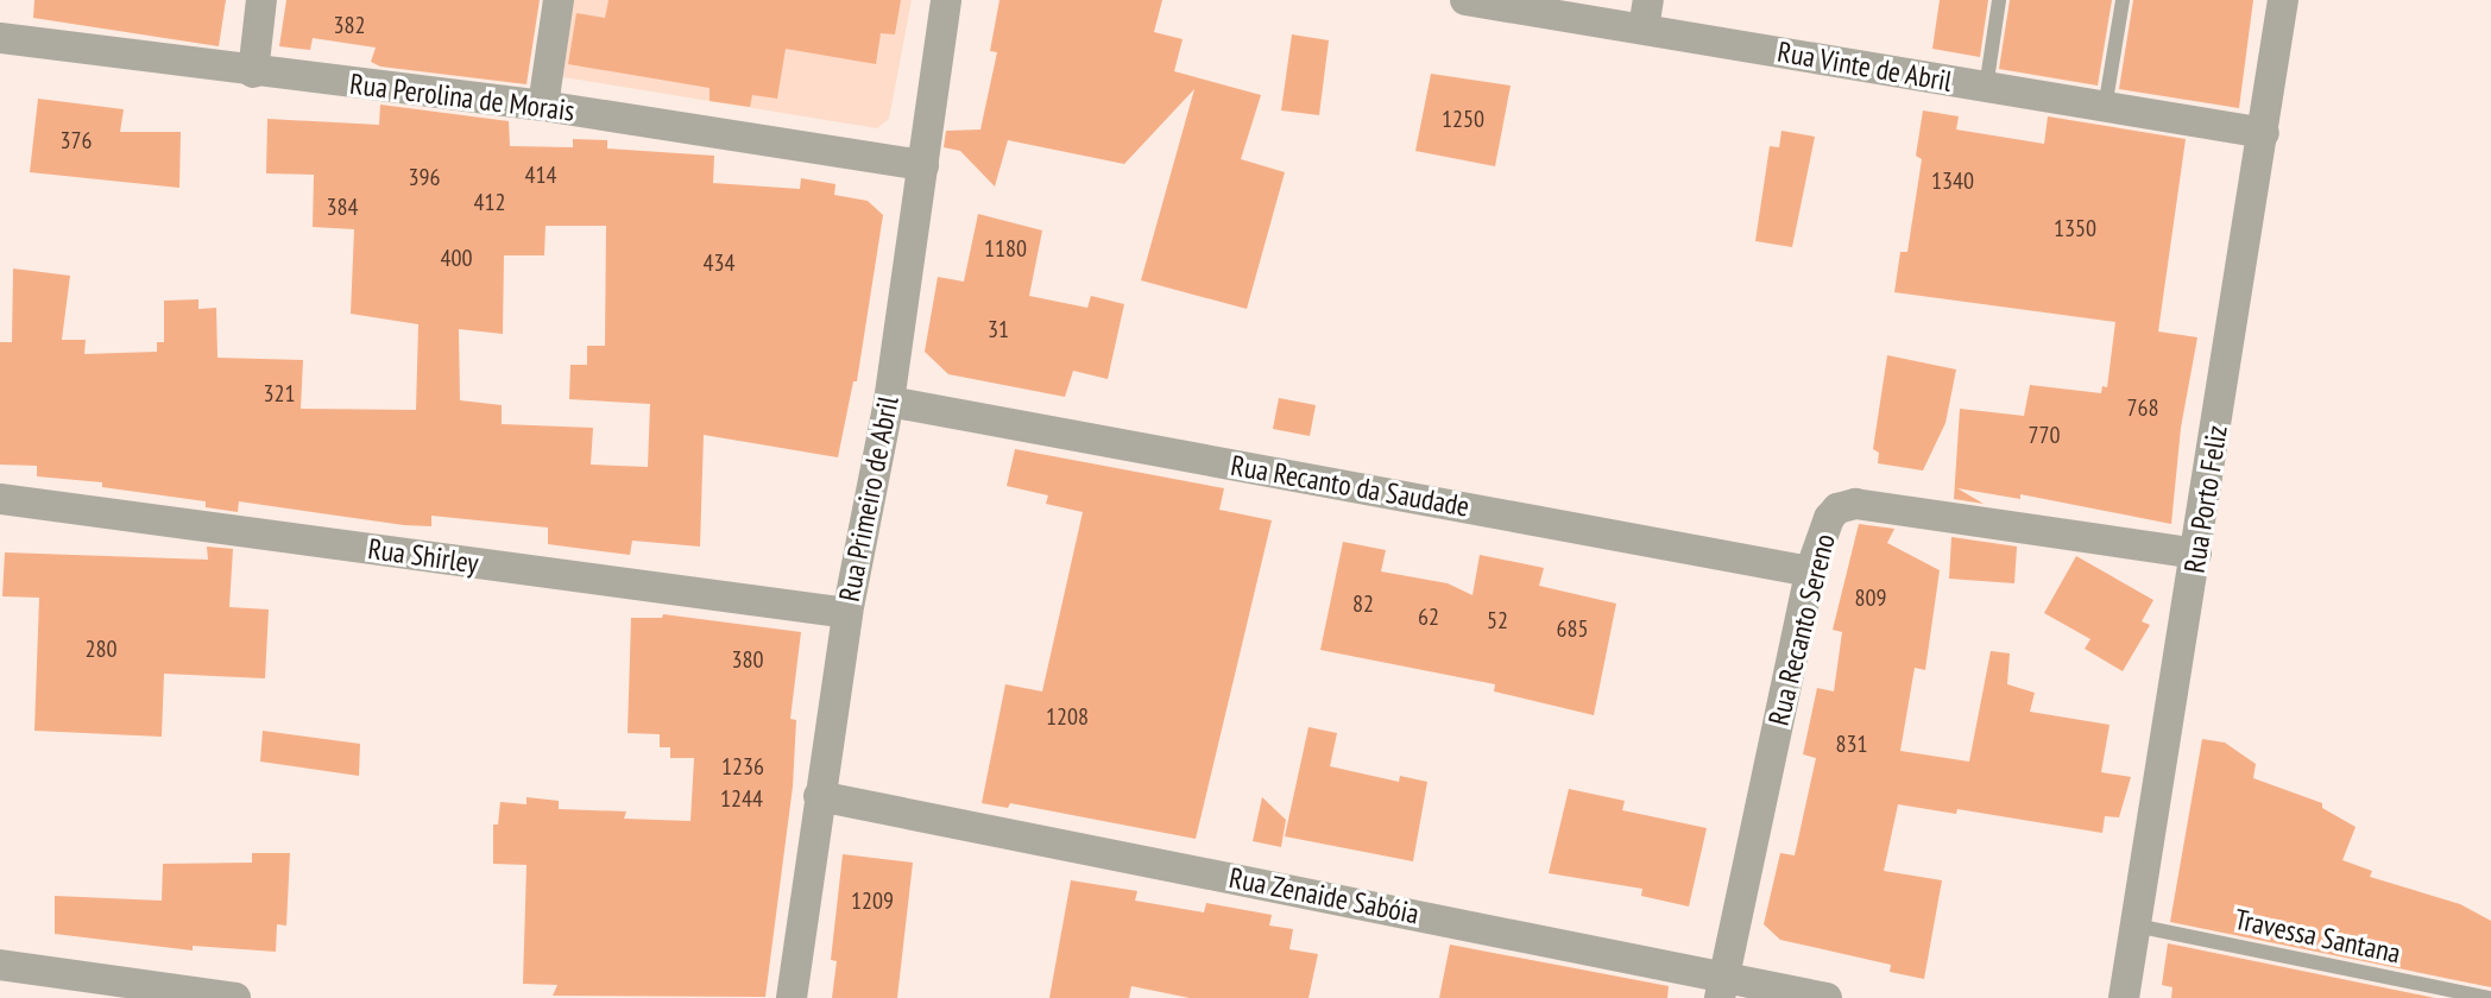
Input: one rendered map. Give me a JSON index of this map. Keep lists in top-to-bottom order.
{
  "streets": {
    "street": [
      "Rua Vinte de Abril",
      "Rua Perolina de Morais",
      "Rua Recanto da Saudade",
      "Rua Primeiro de Abril",
      "Rua Porto Feliz",
      "Rua Shirley",
      "Rua Recanto Sereno",
      "Rua Zenaide Sabóia"
    ],
    "lane": ["Travessa Santana"]
  },
  "crossings": [
    ["Rua Vinte de Abril", "Rua Porto Feliz"],
    ["Rua Perolina de Morais", "Rua Primeiro de Abril"],
    ["Rua Recanto da Saudade", "Rua Primeiro de Abril"],
    ["Rua Recanto da Saudade", "Rua Recanto Sereno"],
    ["Rua Primeiro de Abril", "Rua Shirley"],
    ["Rua Primeiro de Abril", "Rua Zenaide Sabóia"],
    ["Rua Porto Feliz", "Rua Recanto Sereno"],
    ["Rua Porto Feliz", "Travessa Santana"],
    ["Rua Recanto Sereno", "Rua Zenaide Sabóia"]
  ],
  "house_numbers": [
    "382",
    "1250",
    "376",
    "414",
    "396",
    "1340",
    "412",
    "384",
    "1350",
    "1180",
    "400",
    "434",
    "31",
    "321",
    "768",
    "770",
    "809",
    "82",
    "62",
    "52",
    "685",
    "280",
    "380",
    "1208",
    "831",
    "1236",
    "1244",
    "1209"
  ]
}
